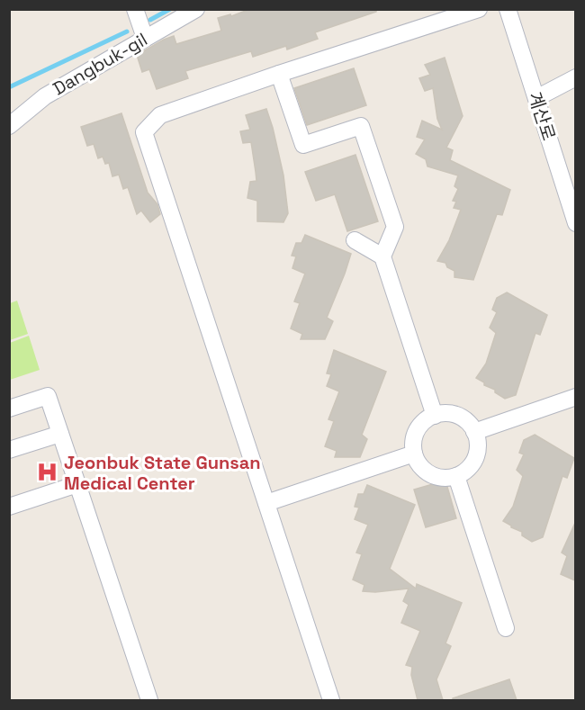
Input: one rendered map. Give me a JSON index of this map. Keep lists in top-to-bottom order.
{
  "streets": {
    "street": ["Dangbuk-gil", "계산로"]
  },
  "places": {
    "hospital": ["Jeonbuk State Gunsan Medical Center"]
  }
}
